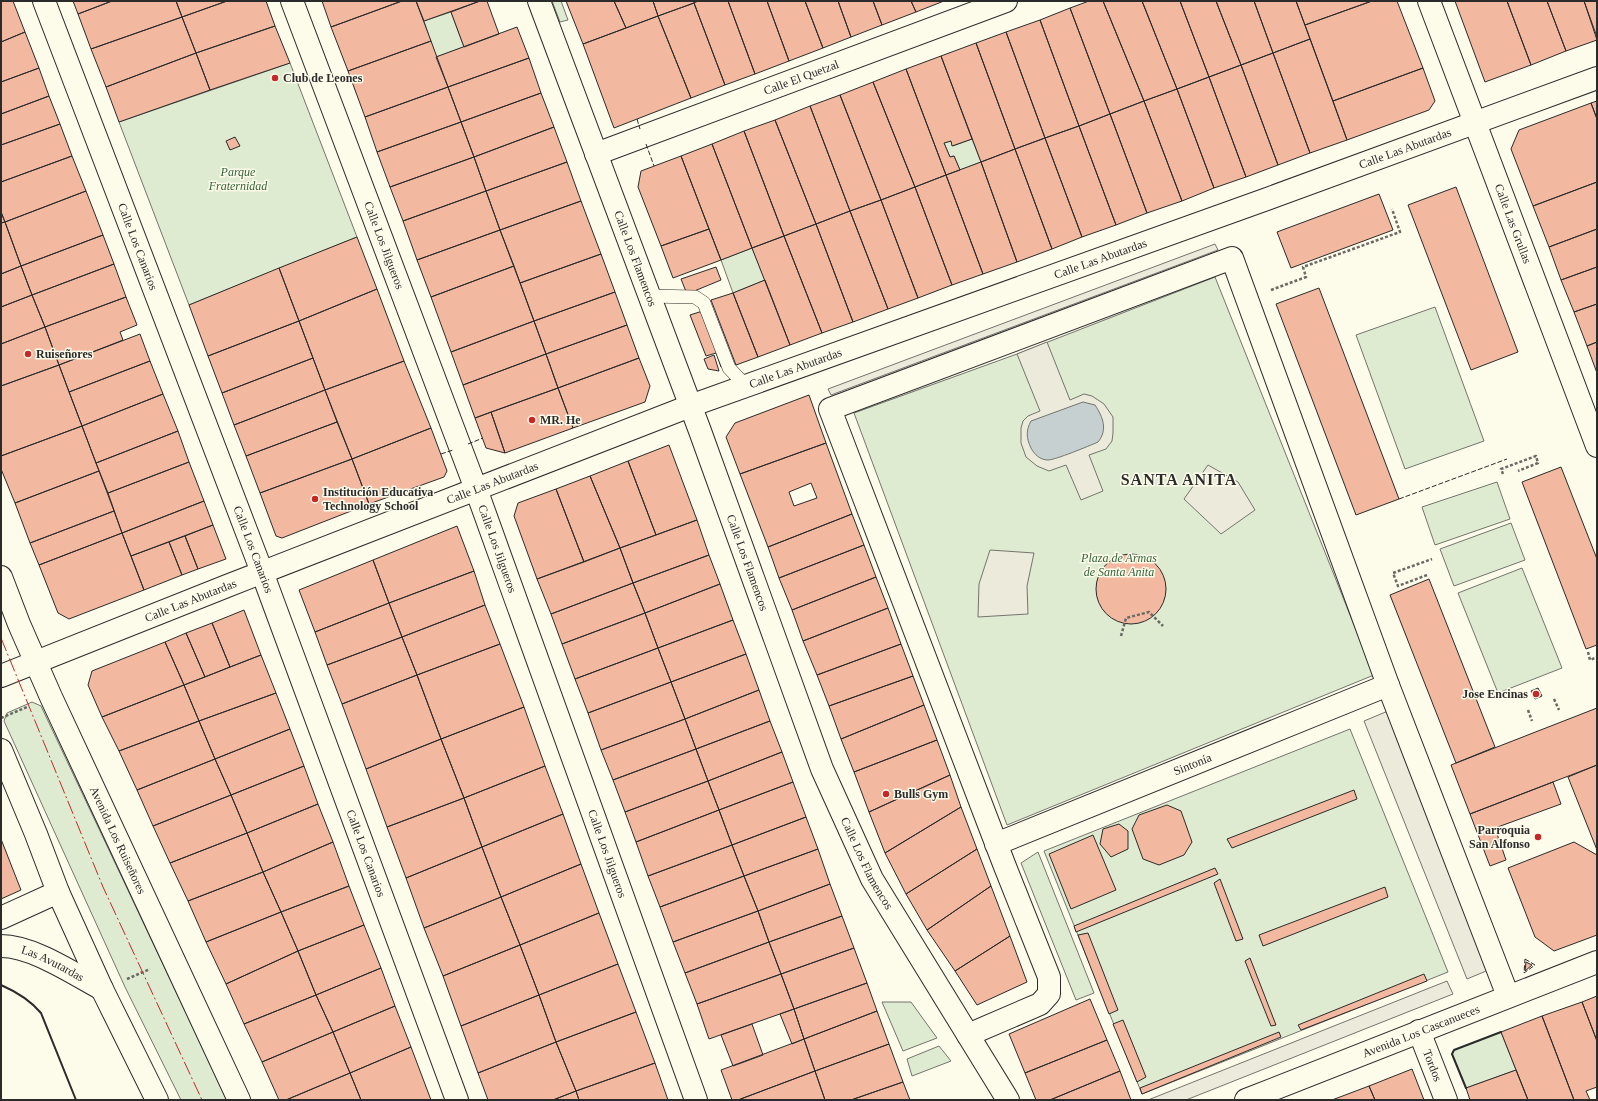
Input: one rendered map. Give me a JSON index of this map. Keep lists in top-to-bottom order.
{
  "streets": {
    "street": [
      "Calle El Quetzal",
      "Calle Las Abutardas",
      "Calle Las Grullas",
      "Calle Los Jilgueros",
      "Calle Los Canarios",
      "Calle Los Flamencos",
      "Sintonía",
      "Avenida Los Ruiseñores",
      "Las Avutardas",
      "Avenida Los Cascanueces",
      "Tordos"
    ]
  },
  "crossings": [
    ["Calle El Quetzal", "Calle Los Flamencos"],
    ["Calle Las Abutardas", "Calle Las Grullas"],
    ["Calle Las Abutardas", "Calle Los Jilgueros"],
    ["Calle Las Abutardas", "Calle Los Canarios"],
    ["Calle Las Abutardas", "Calle Los Flamencos"],
    ["Calle Las Abutardas", "Avenida Los Ruiseñores"],
    ["Avenida Los Cascanueces", "Tordos"]
  ],
  "districts": ["SANTA ANITA"],
  "parks": ["Parque Fraternidad", "Plaza de Armas de Santa Anita"],
  "places": [
    "Club de Leones",
    "Ruiseñores",
    "MR. He",
    "Institución Educativa Technology School",
    "Jose Encinas",
    "Bulls Gym",
    "Parroquia San Alfonso"
  ]
}
